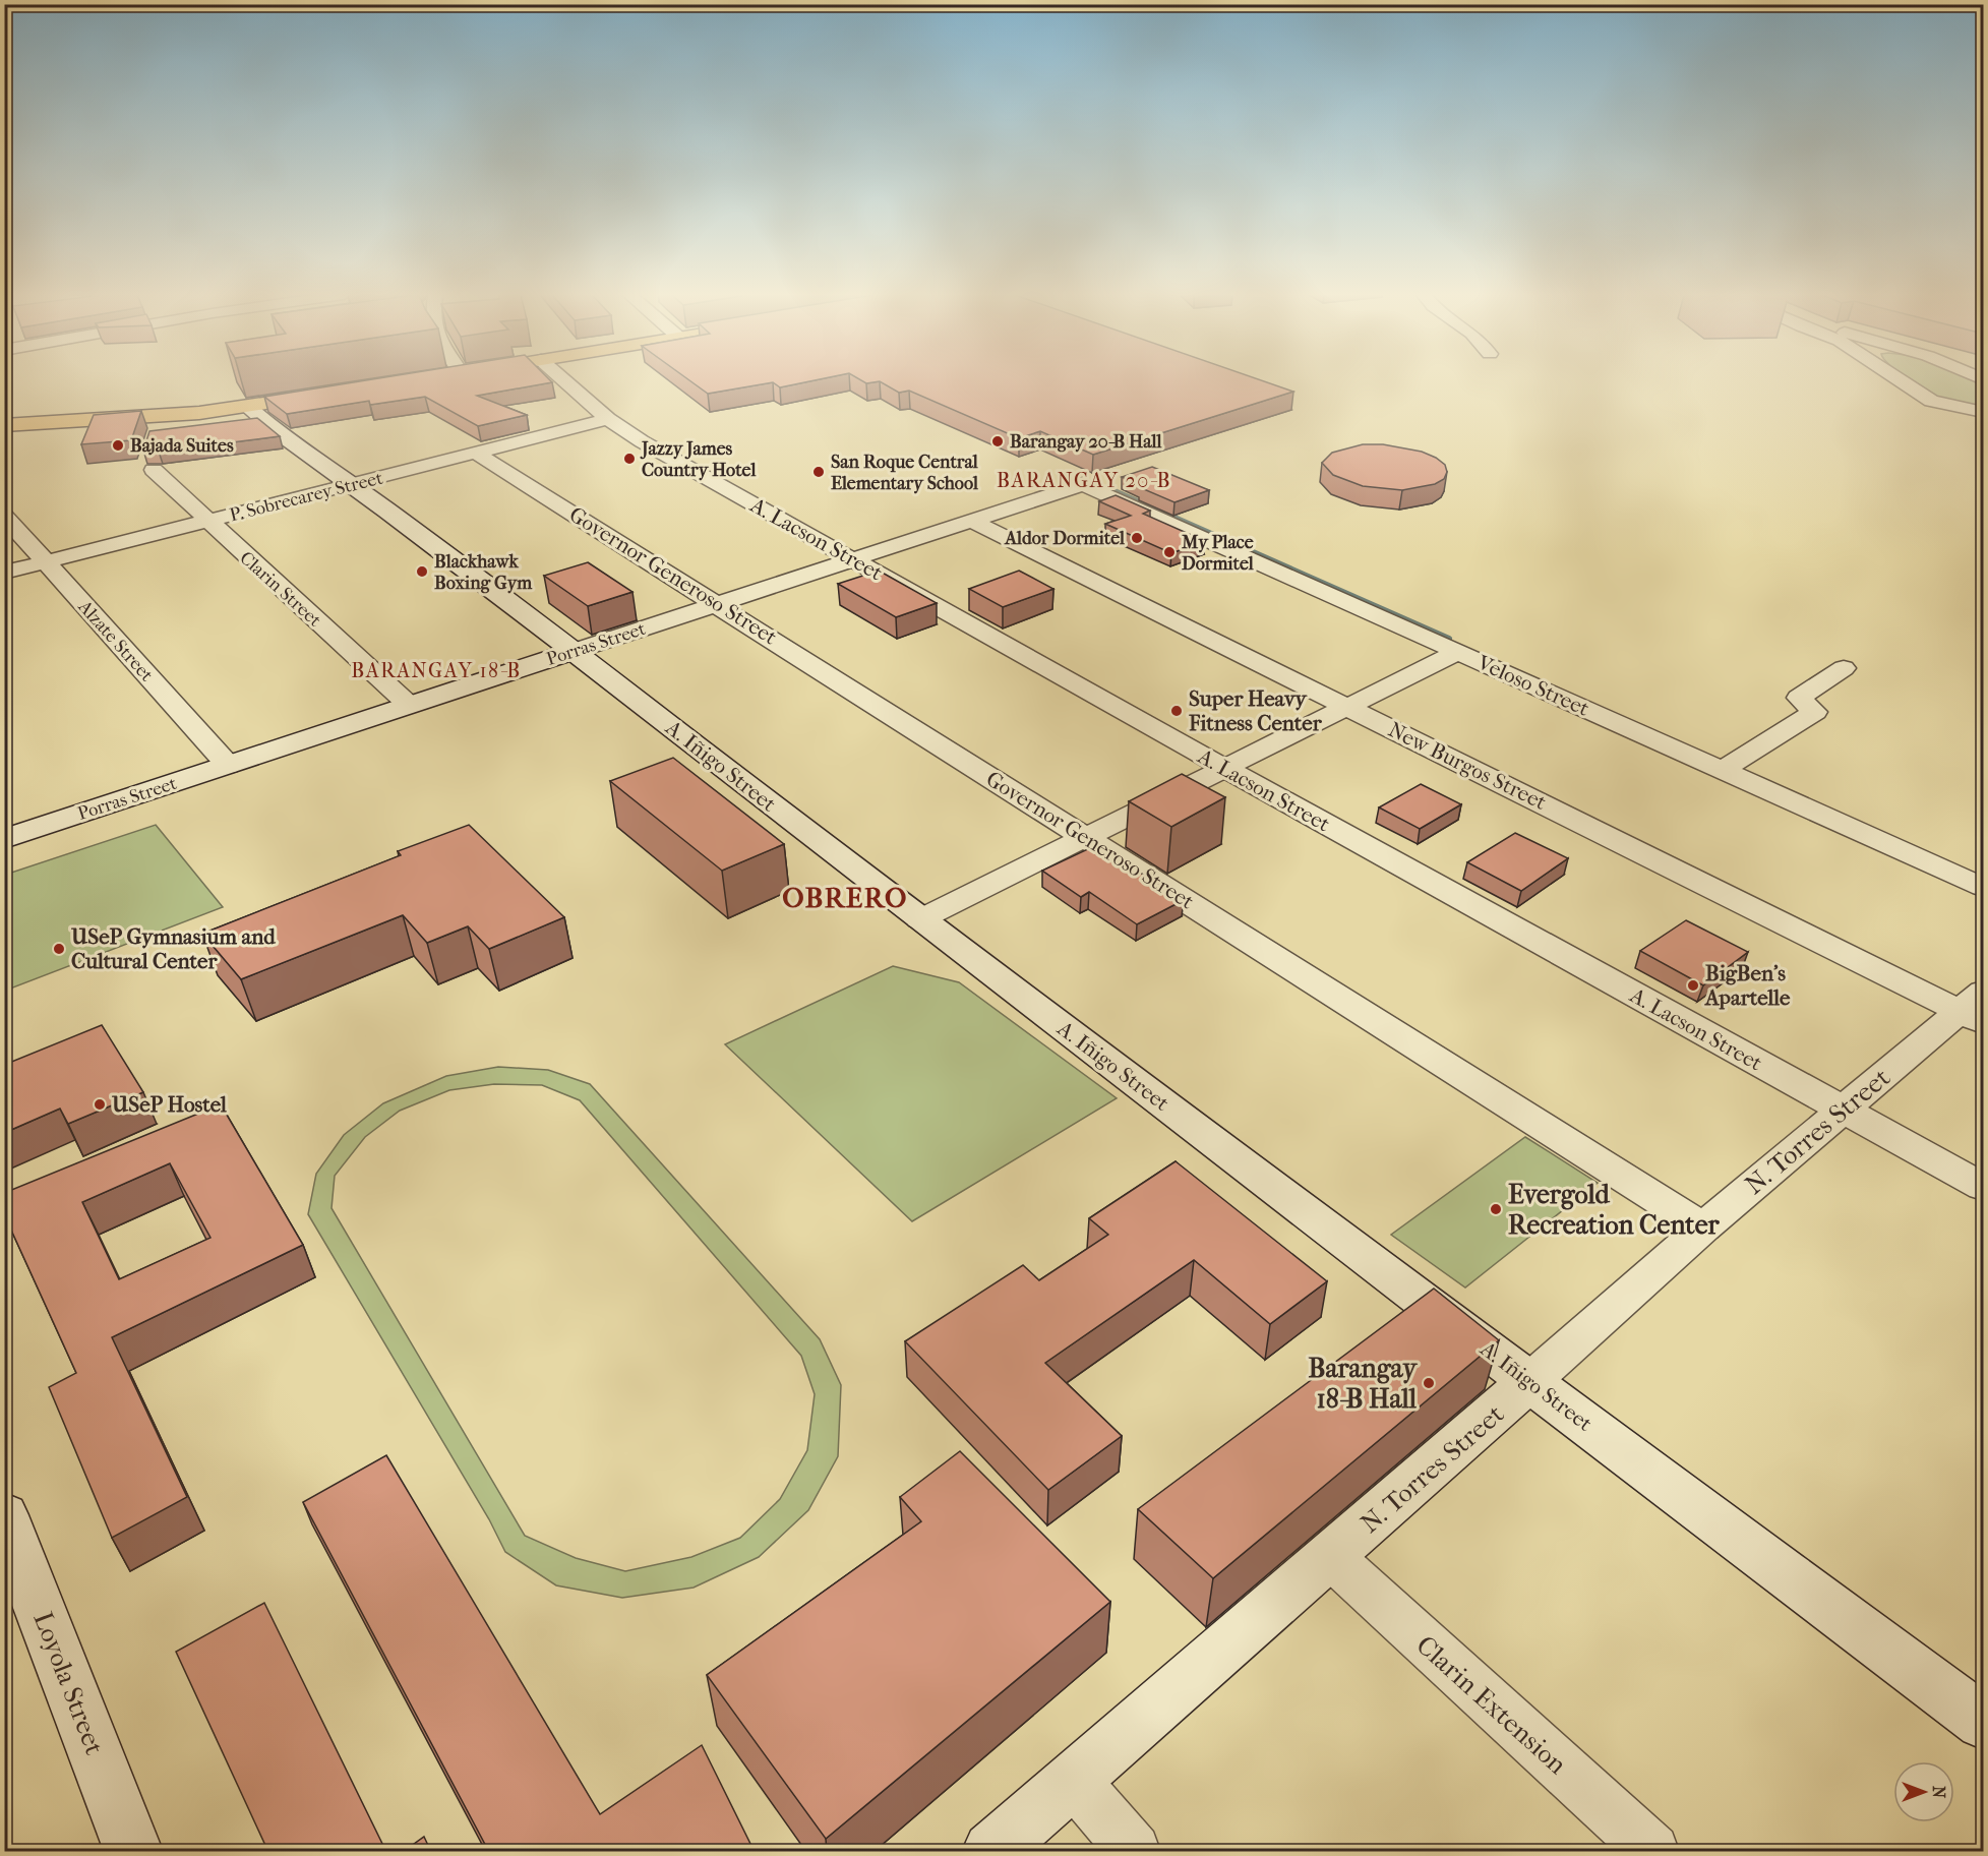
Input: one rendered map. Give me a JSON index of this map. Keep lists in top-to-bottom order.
{
  "streets": {
    "street": [
      "P. Sobrecarey Street",
      "A. Lacson Street",
      "Governor Generoso Street",
      "Clarin Street",
      "Alzate Street",
      "Porras Street",
      "Veloso Street",
      "A. Iñigo Street",
      "New Burgos Street",
      "N. Torres Street",
      "Loyola Street",
      "Clarin Extension"
    ]
  },
  "crossings": [
    ["P. Sobrecarey Street", "A. Lacson Street"],
    ["P. Sobrecarey Street", "Governor Generoso Street"],
    ["P. Sobrecarey Street", "Clarin Street"],
    ["P. Sobrecarey Street", "Alzate Street"],
    ["P. Sobrecarey Street", "A. Iñigo Street"],
    ["A. Lacson Street", "Porras Street"],
    ["A. Lacson Street", "N. Torres Street"],
    ["Governor Generoso Street", "Porras Street"],
    ["Governor Generoso Street", "N. Torres Street"],
    ["Clarin Street", "Porras Street"],
    ["Alzate Street", "Porras Street"],
    ["Porras Street", "Veloso Street"],
    ["Porras Street", "A. Iñigo Street"],
    ["Porras Street", "New Burgos Street"],
    ["A. Iñigo Street", "N. Torres Street"],
    ["New Burgos Street", "N. Torres Street"],
    ["N. Torres Street", "Clarin Extension"]
  ],
  "districts": ["BARANGAY 20-B", "BARANGAY 18-B", "OBRERO"],
  "places": [
    "Barangay 20-B Hall",
    "Bajada Suites",
    "Jazzy James Country Hotel",
    "San Roque Central Elementary School",
    "Aldor Dormitel",
    "My Place Dormitel",
    "Blackhawk Boxing Gym",
    "Super Heavy Fitness Center",
    "USeP Gymnasium and Cultural Center",
    "BigBen's Apartelle",
    "USeP Hostel",
    "Evergold Recreation Center",
    "Barangay 18-B Hall"
  ],
  "north": "right"
}
